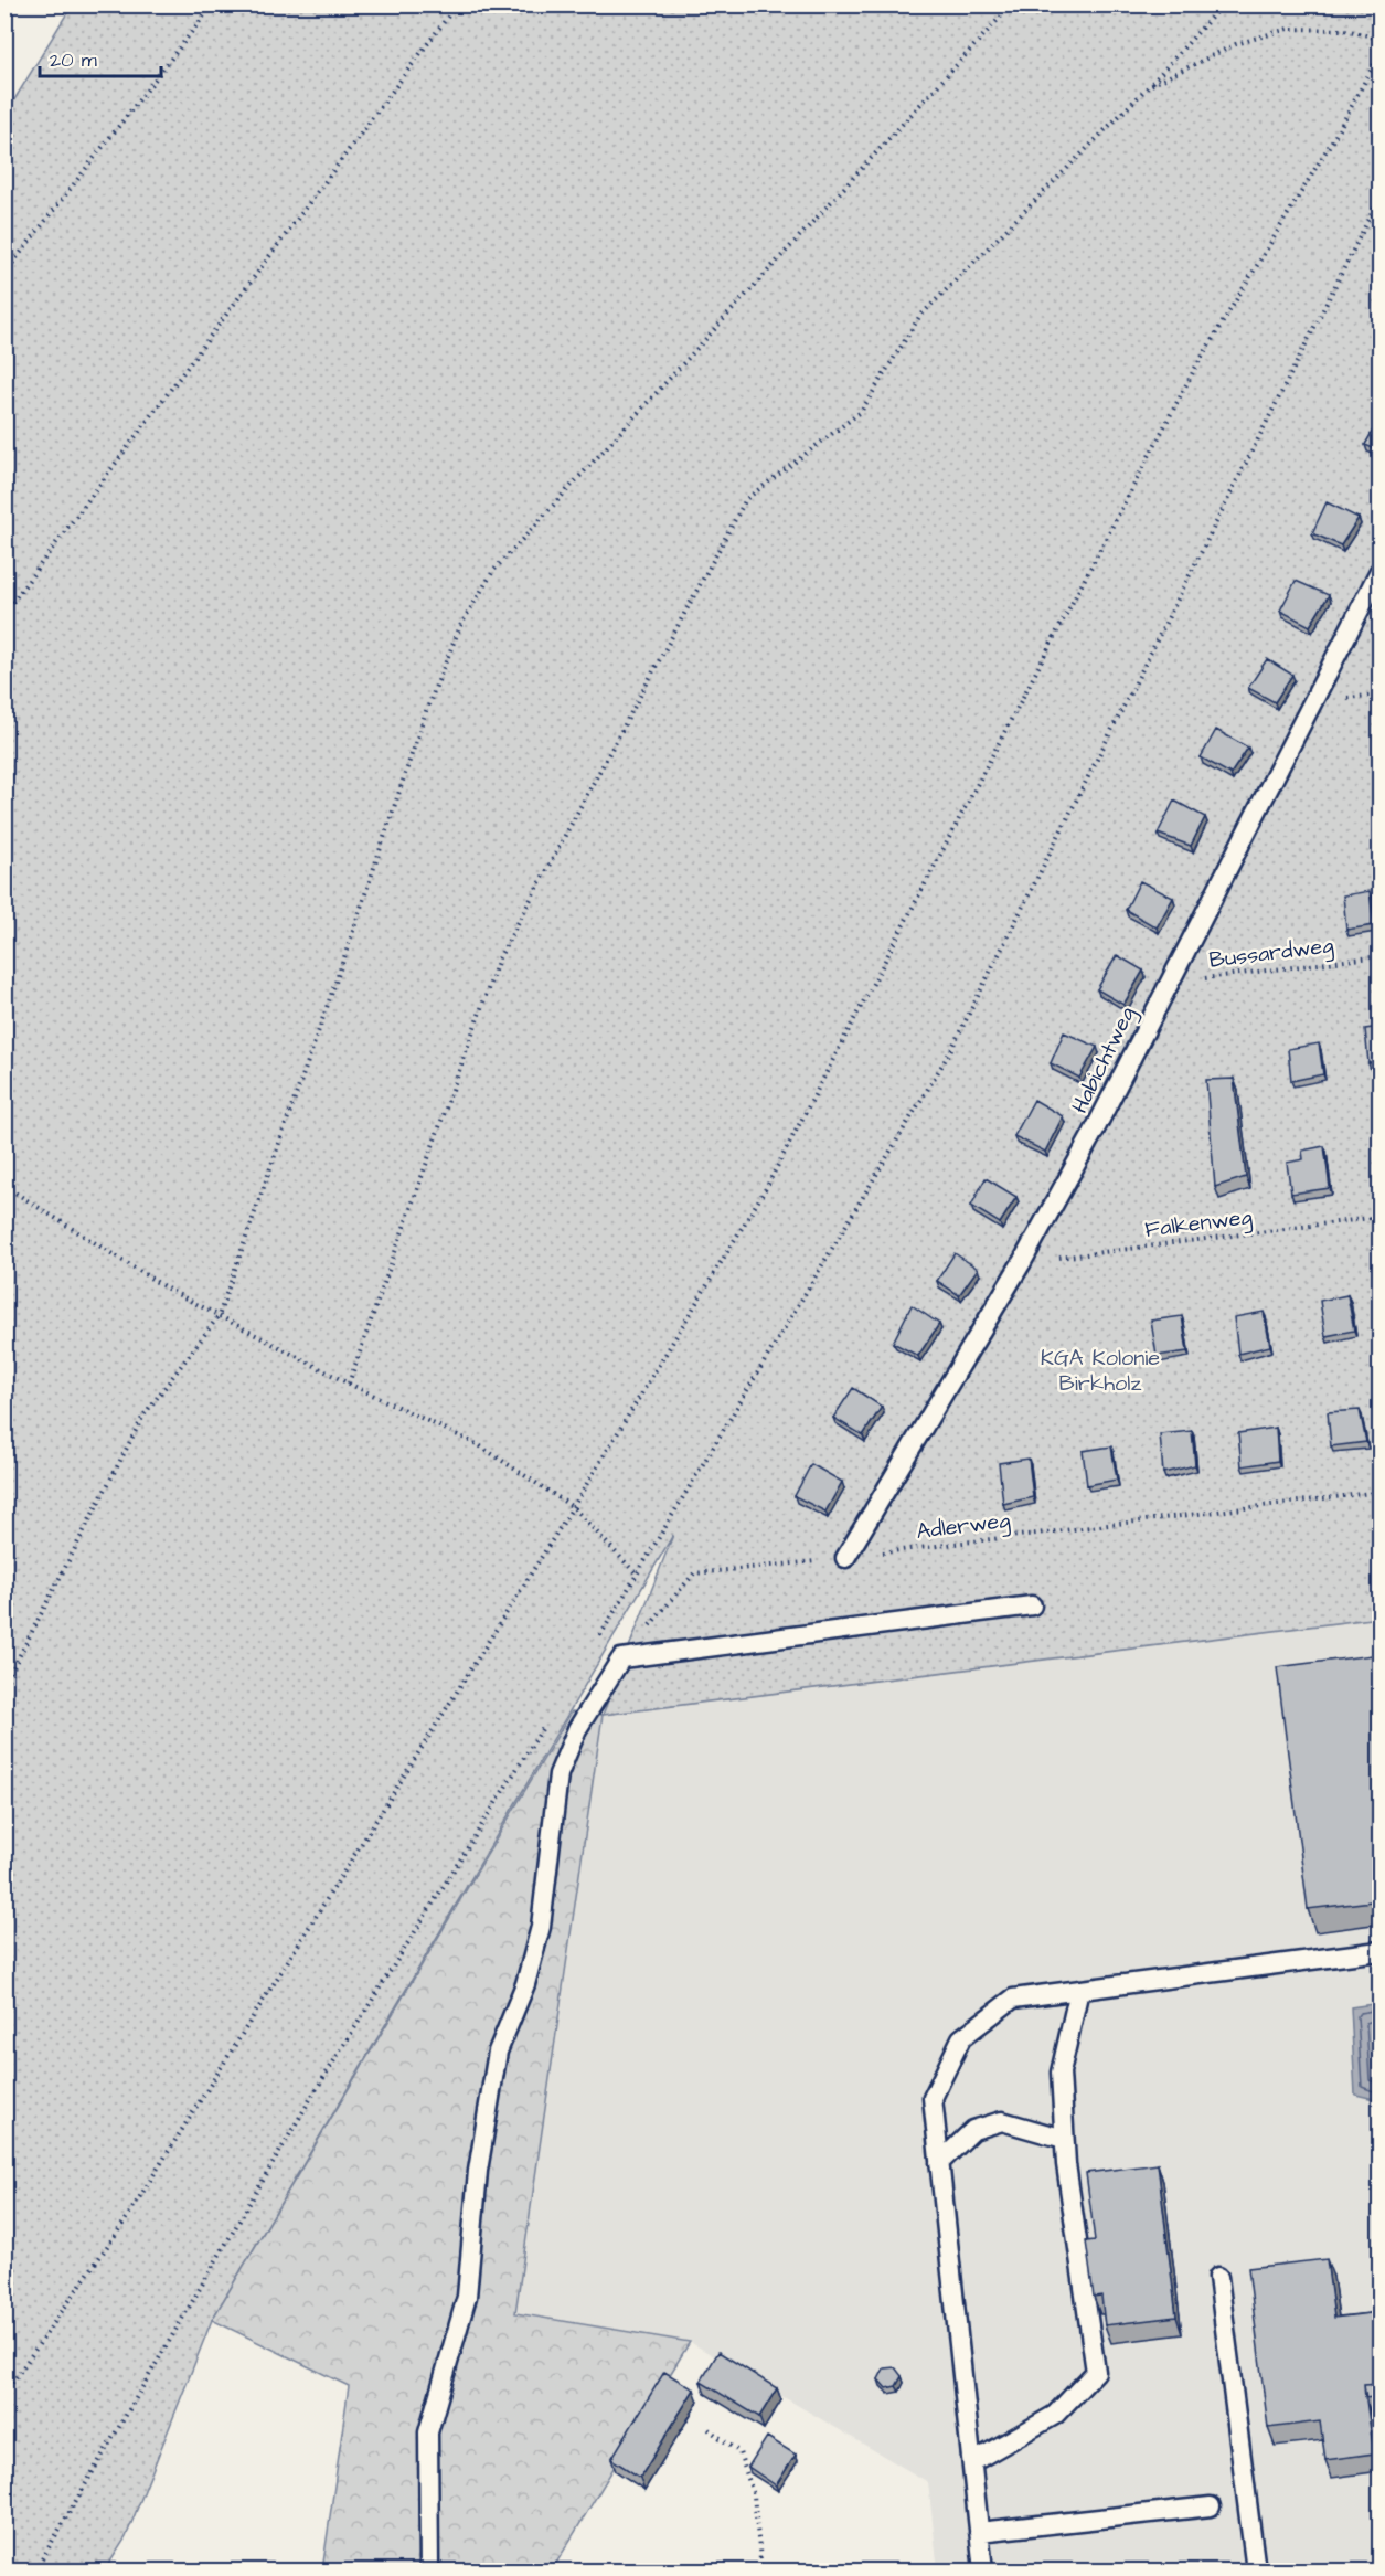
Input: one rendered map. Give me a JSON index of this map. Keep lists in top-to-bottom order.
{
  "streets": {
    "lane": ["Habichtweg"],
    "path": ["Bussardweg", "Falkenweg", "Adlerweg"]
  },
  "crossings": [
    ["Bussardweg", "Habichtweg"],
    ["Habichtweg", "Falkenweg"],
    ["Habichtweg", "Adlerweg"]
  ],
  "parks": ["KGA Kolonie Birkholz"],
  "scale_bar": "20 m"
}
